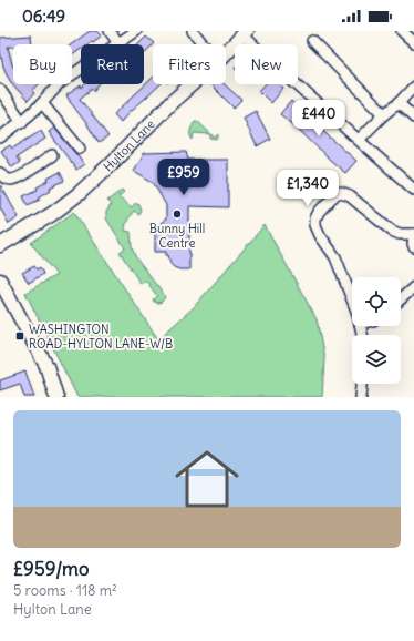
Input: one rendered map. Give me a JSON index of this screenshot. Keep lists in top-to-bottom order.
{
  "streets": {
    "street": ["Hylton Lane"]
  },
  "places": {
    "other": ["Bunny Hill Centre"],
    "transit": ["WASHINGTON ROAD-HYLTON LANE-W/B"]
  },
  "page": {
    "status": "06:49",
    "chip": [
      "Buy",
      "Rent",
      "Filters",
      "New"
    ],
    "price": ["£440", "£959", "£1,340"],
    "list": [
      {
        "name": "£959/mo",
        "note": "5 rooms · 118 m² · Hylton Lane"
      }
    ]
  }
}
